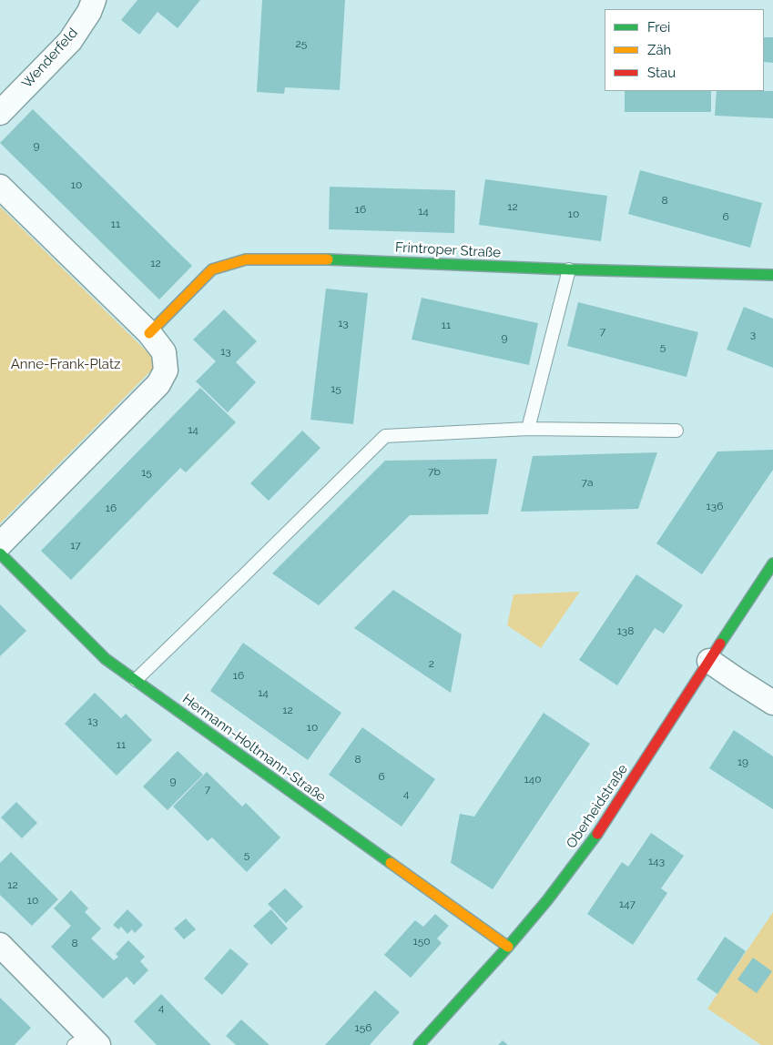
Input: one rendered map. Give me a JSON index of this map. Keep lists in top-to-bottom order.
{
  "streets": {
    "street": [
      "Wenderfeld",
      "Frintroper Straße",
      "Hermann-Holtmann-Straße",
      "Oberheidstraße"
    ]
  },
  "crossings": [
    ["Hermann-Holtmann-Straße", "Oberheidstraße"]
  ],
  "parks": ["Anne-Frank-Platz"],
  "house_numbers": [
    "25",
    "9",
    "10",
    "8",
    "12",
    "16",
    "14",
    "10",
    "6",
    "11",
    "12",
    "13",
    "11",
    "7",
    "3",
    "9",
    "5",
    "13",
    "15",
    "14",
    "7b",
    "15",
    "7a",
    "136",
    "16",
    "17",
    "138",
    "2",
    "16",
    "14",
    "12",
    "13",
    "10",
    "11",
    "8",
    "19",
    "6",
    "140",
    "9",
    "7",
    "4",
    "5",
    "143",
    "12",
    "10",
    "147",
    "150",
    "8",
    "4",
    "156"
  ],
  "legend": ["Frei", "Zäh", "Stau"]
}
